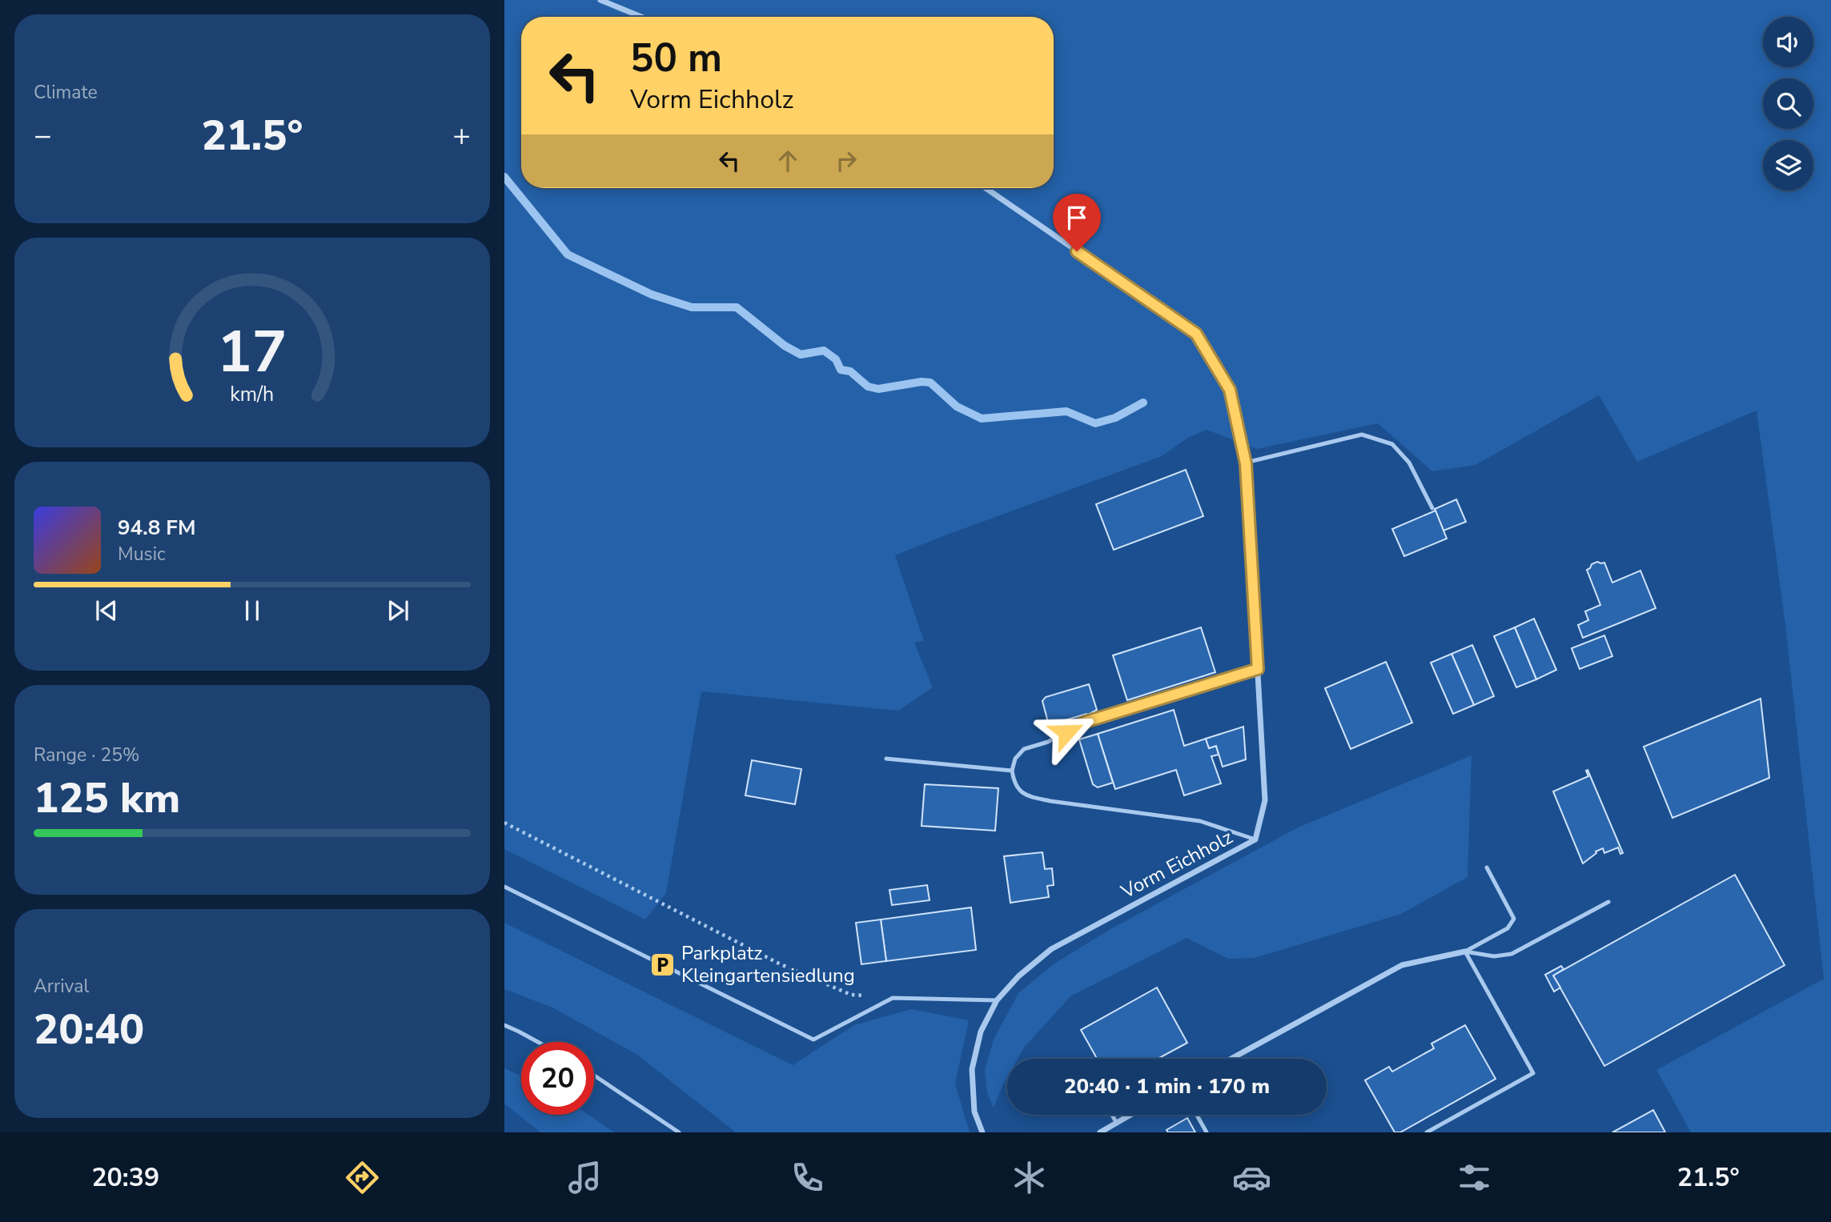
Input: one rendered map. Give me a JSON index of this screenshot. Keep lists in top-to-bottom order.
{
  "streets": {
    "street": ["Vorm Eichholz"]
  },
  "places": {
    "parking": ["Parkplatz Kleingartensiedlung"]
  },
  "page": {
    "tile": [
      "Climate",
      ["Range · 25%", "125 km"],
      ["Arrival", "20:40"]
    ],
    "turn": ["50 m", "Vorm Eichholz"],
    "heat": ["−", "21.5°", "+"],
    "song": ["94.8 FM", "Music"],
    "limit": "20",
    "trip": "20:40 · 1 min · 170 m",
    "tabs": ["20:39", "21.5°"],
    "gauge": ["17", "km/h"]
  }
}
